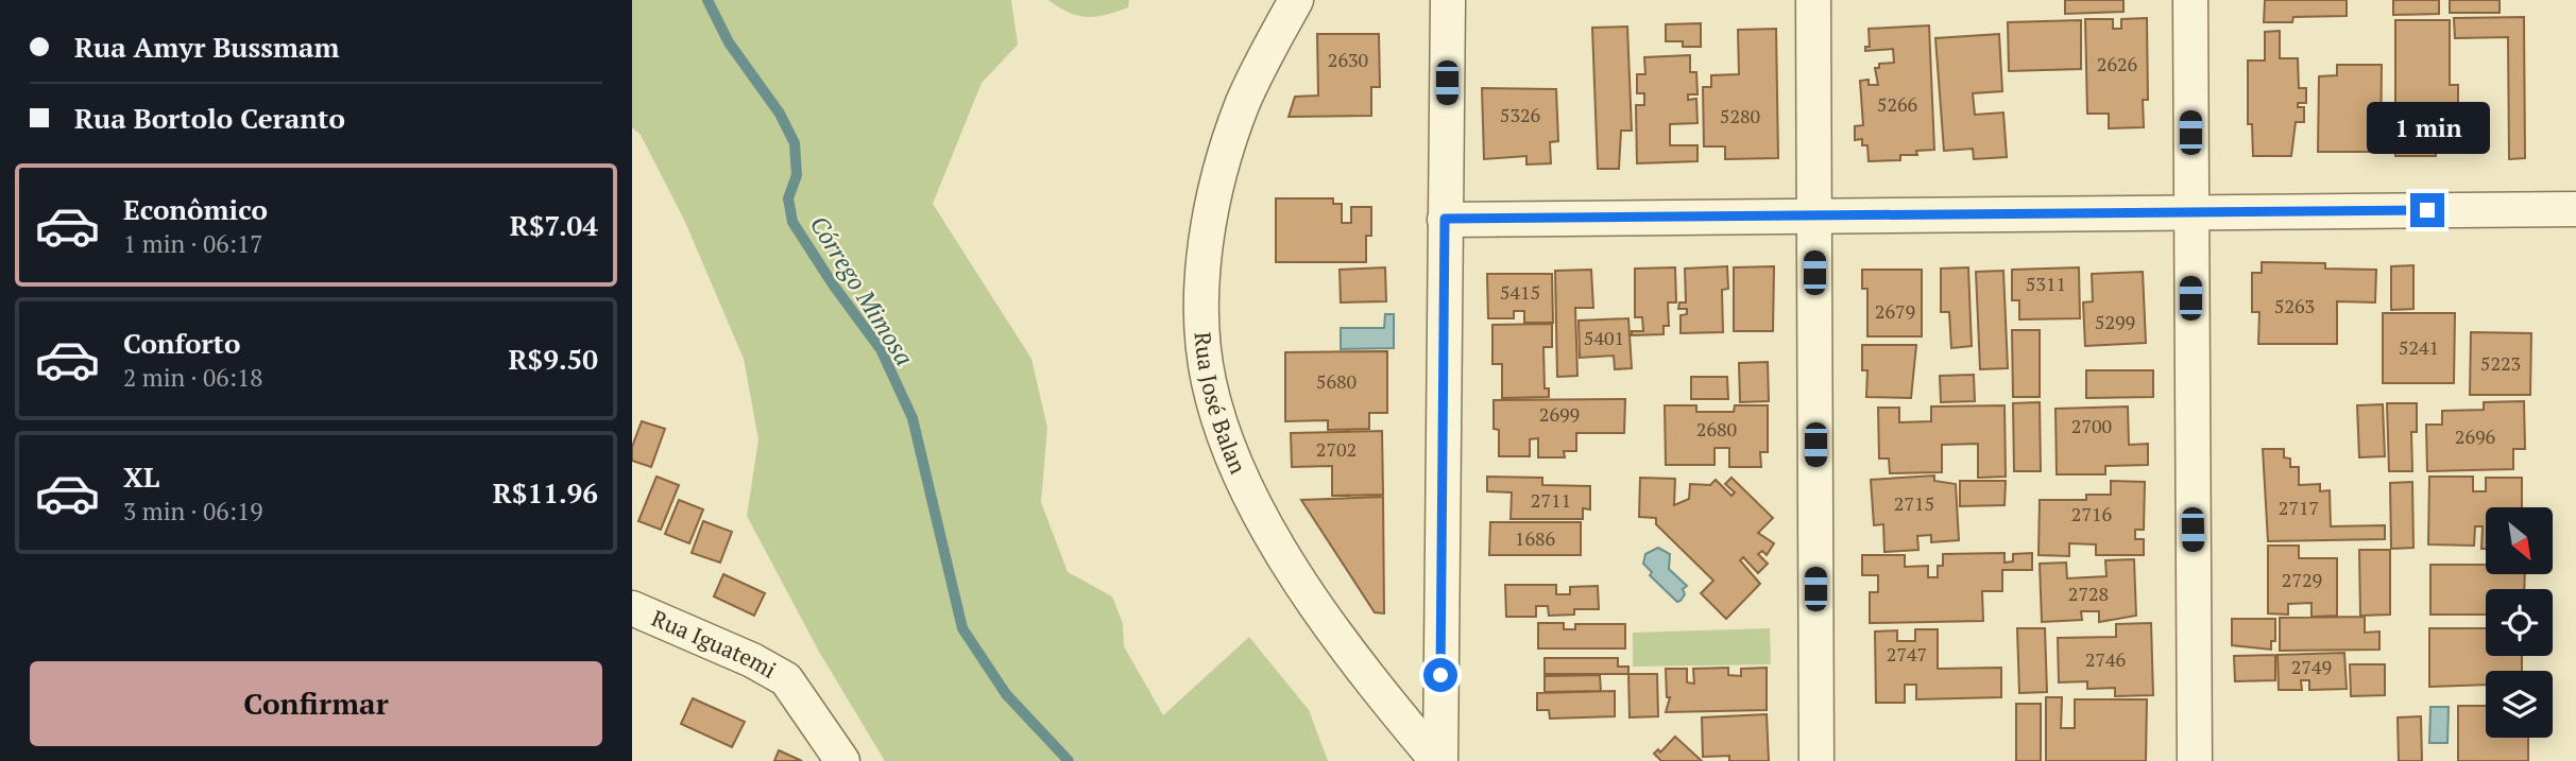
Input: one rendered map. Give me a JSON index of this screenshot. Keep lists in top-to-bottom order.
{
  "streets": {
    "street": ["Rua José Balan", "Rua Iguatemi"]
  },
  "water": ["Córrego Mimosa"],
  "house_numbers": [
    "2630",
    "2626",
    "5266",
    "5326",
    "5280",
    "5311",
    "5415",
    "5263",
    "2679",
    "5299",
    "5401",
    "5241",
    "5223",
    "5680",
    "2699",
    "2700",
    "2680",
    "2696",
    "2702",
    "2711",
    "2715",
    "2717",
    "2716",
    "1686",
    "2729",
    "2728",
    "2747",
    "2746",
    "2749"
  ],
  "north": "bottom right",
  "page": {
    "banner": ["Rua Amyr Bussmam", "Rua Bortolo Ceranto"],
    "bubble": "1 min",
    "list": [
      {
        "name": "Econômico",
        "note": "1 min · 06:17",
        "value": "R$7.04"
      },
      {
        "name": "Conforto",
        "note": "2 min · 06:18",
        "value": "R$9.50"
      },
      {
        "name": "XL",
        "note": "3 min · 06:19",
        "value": "R$11.96"
      }
    ],
    "buttons": "Confirmar"
  }
}
